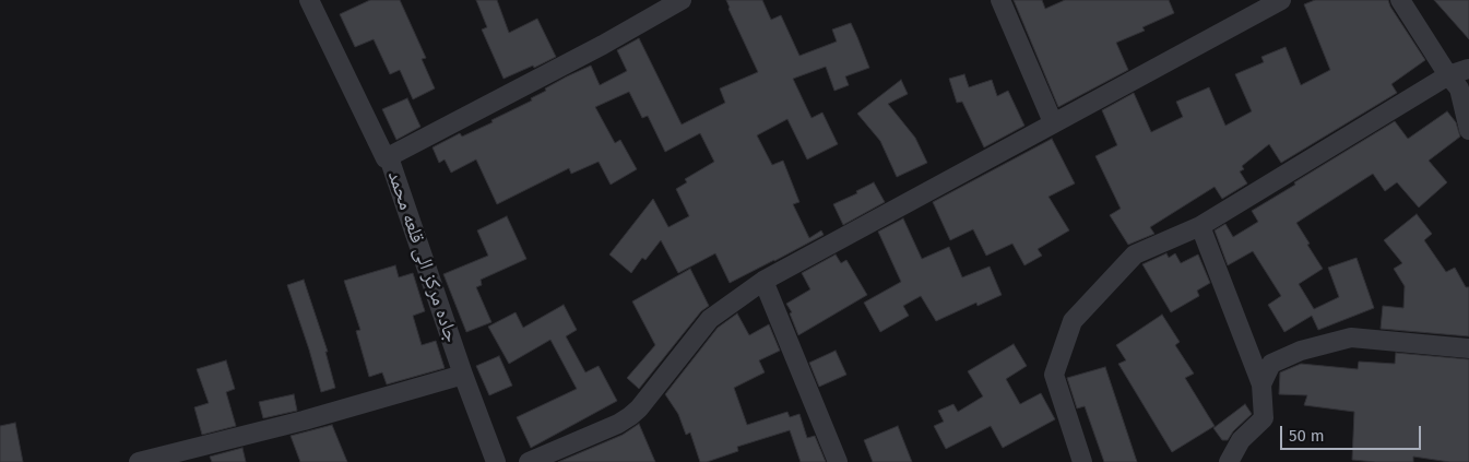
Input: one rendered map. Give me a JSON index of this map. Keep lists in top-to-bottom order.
{
  "streets": {
    "street": ["جاده مرکز الی قلعه محمد"]
  },
  "scale_bar": "50 m"
}
